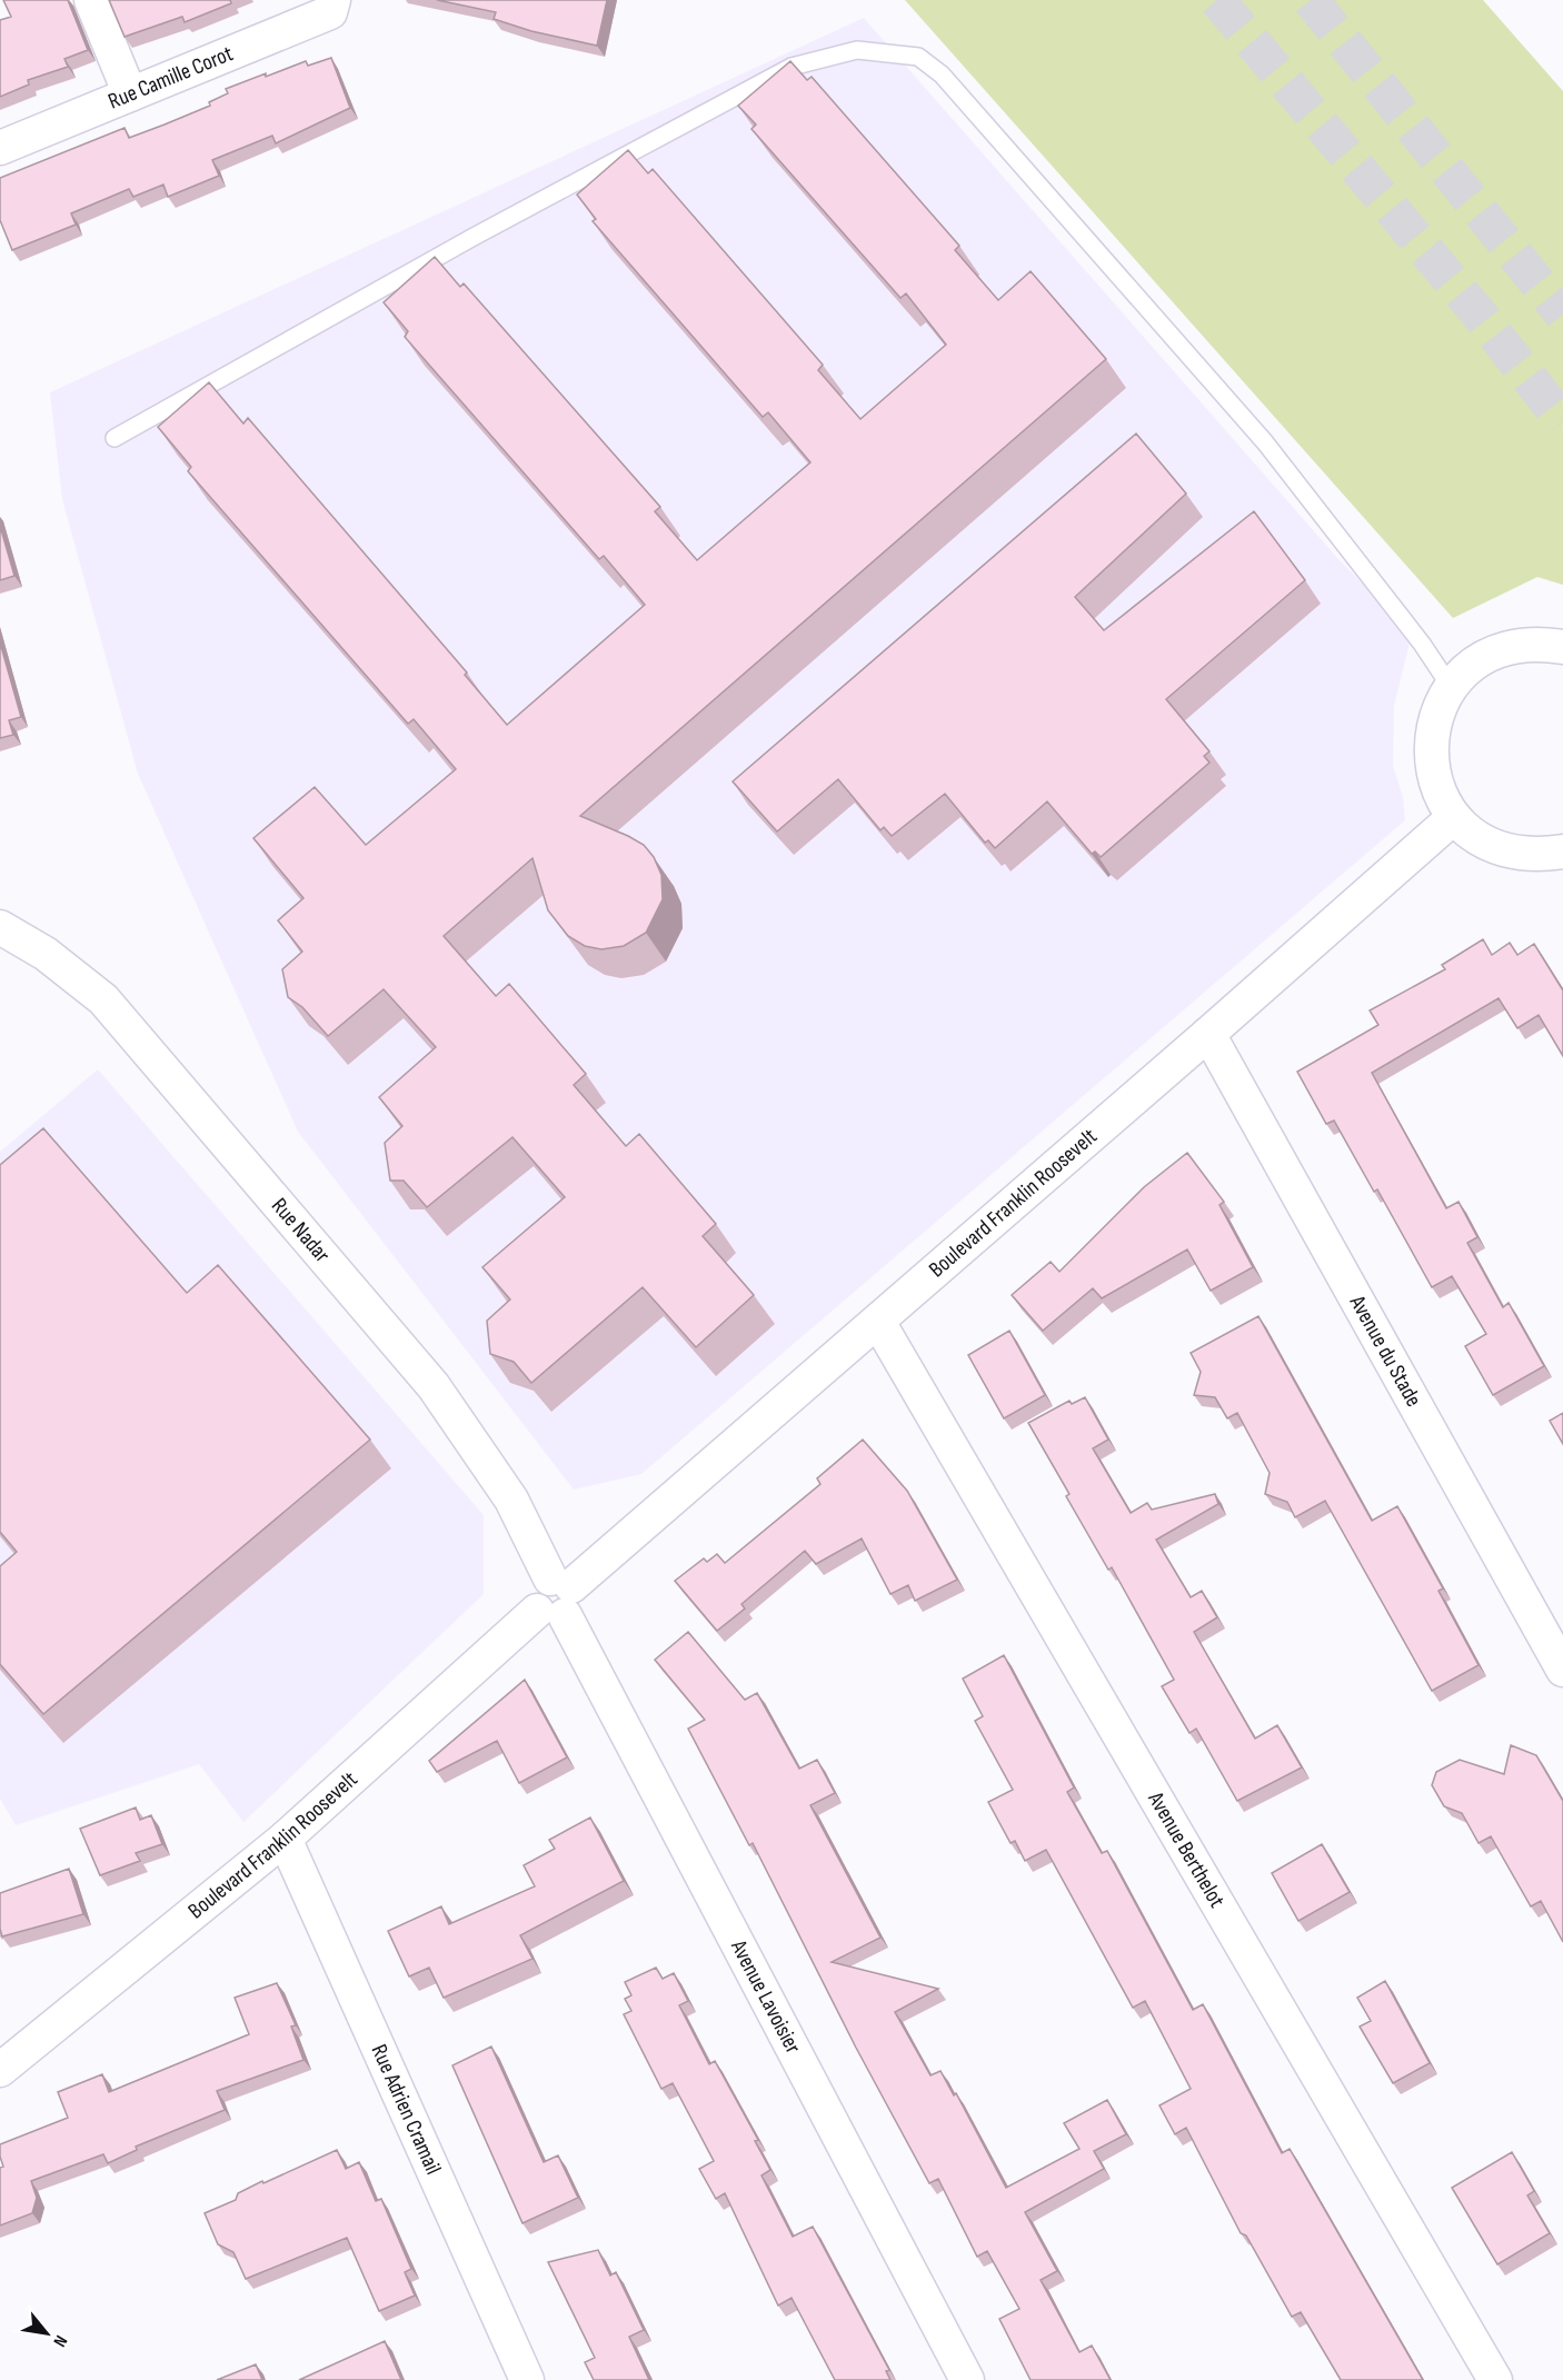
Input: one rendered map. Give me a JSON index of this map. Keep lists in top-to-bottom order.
{
  "streets": {
    "street": [
      "Rue Camille Corot",
      "Boulevard Franklin Roosevelt",
      "Rue Nadar",
      "Avenue du Stade",
      "Avenue Berthelot",
      "Avenue Lavoisier",
      "Rue Adrien Cramail"
    ]
  },
  "crossings": [
    ["Boulevard Franklin Roosevelt", "Rue Nadar"],
    ["Boulevard Franklin Roosevelt", "Avenue du Stade"],
    ["Boulevard Franklin Roosevelt", "Avenue Berthelot"],
    ["Boulevard Franklin Roosevelt", "Avenue Lavoisier"],
    ["Boulevard Franklin Roosevelt", "Rue Adrien Cramail"],
    ["Rue Nadar", "Avenue Lavoisier"]
  ],
  "north": "bottom right"
}
